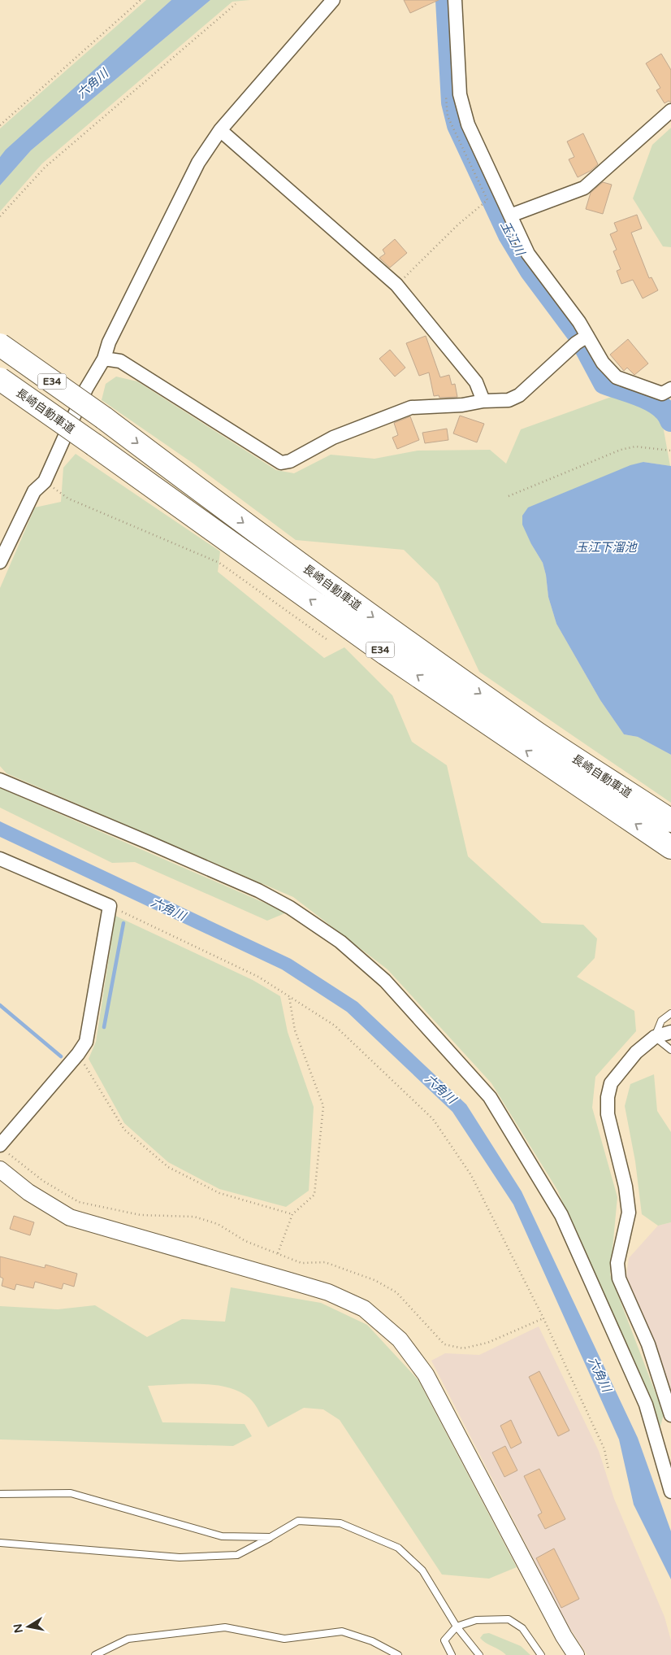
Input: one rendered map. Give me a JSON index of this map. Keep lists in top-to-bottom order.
{
  "streets": {
    "highway": ["E34", "長崎自動車道"]
  },
  "water": ["六角川", "玉江川", "玉江下溜池"],
  "north": "left"
}
